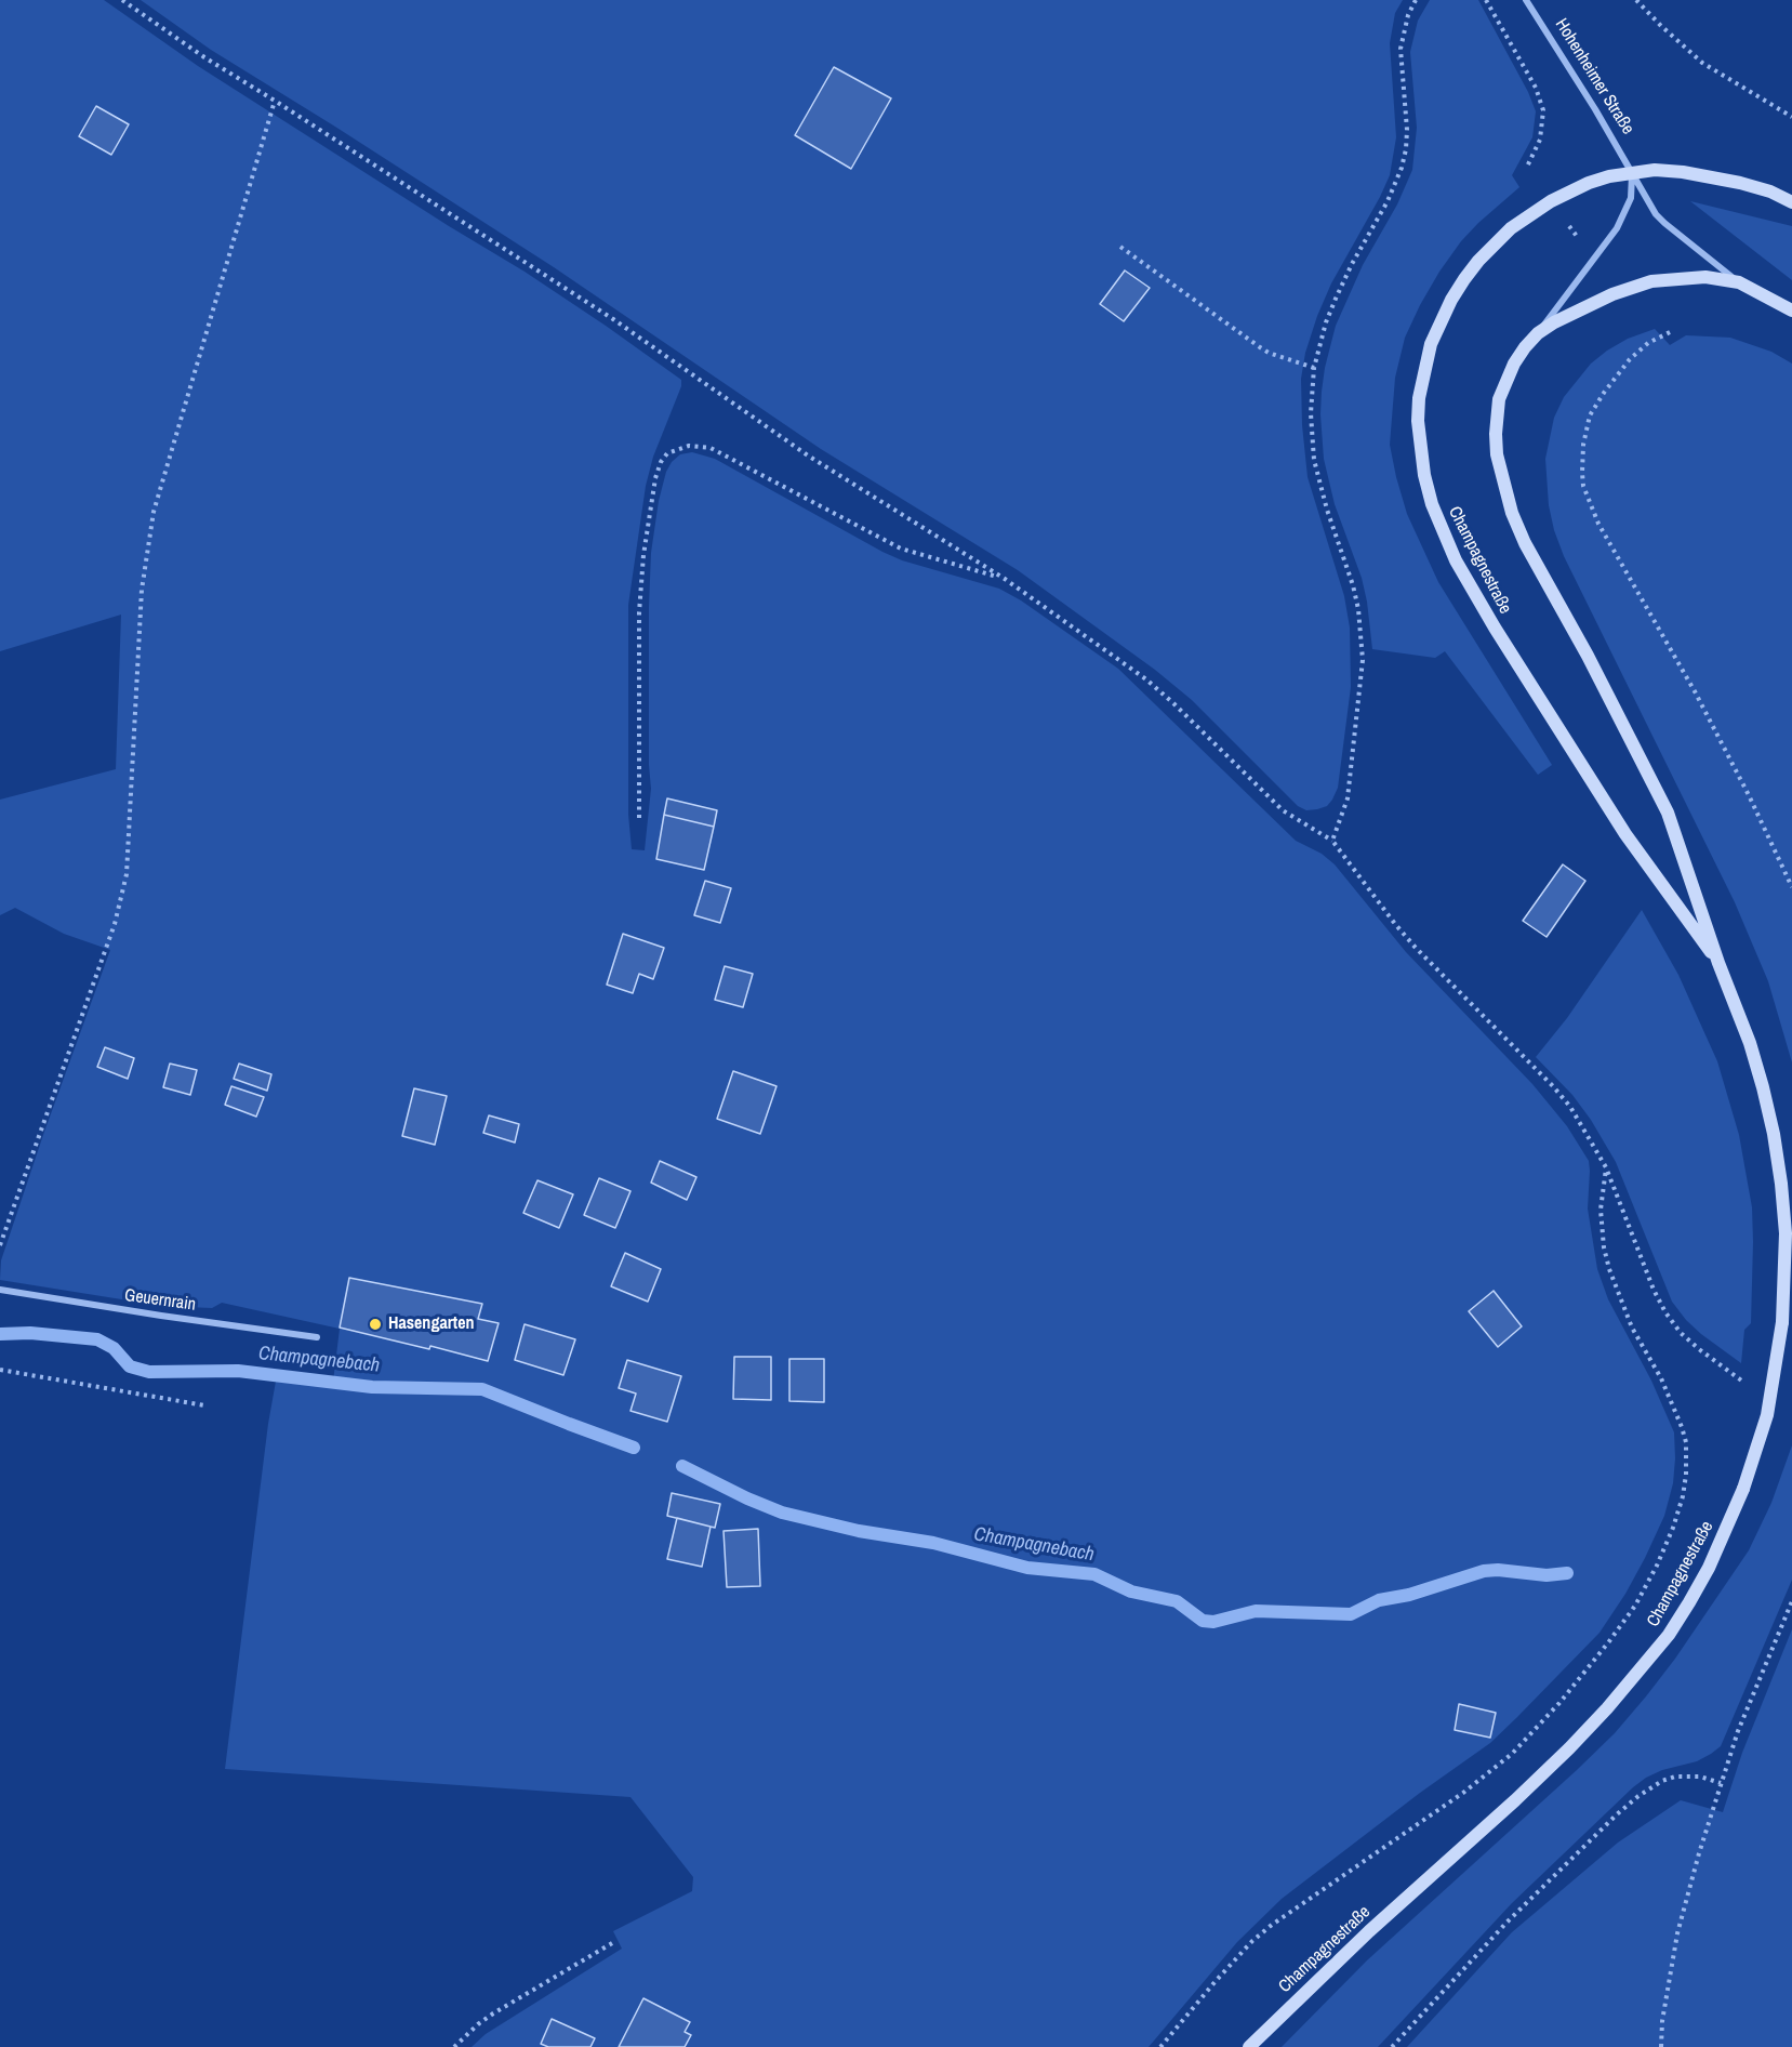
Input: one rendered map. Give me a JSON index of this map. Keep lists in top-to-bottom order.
{
  "streets": {
    "main road": ["Hohenheimer Straße", "Champagnestraße"],
    "street": ["Geuernrain"]
  },
  "crossings": [
    ["Hohenheimer Straße", "Champagnestraße"]
  ],
  "water": ["Champagnebach"],
  "places": ["Hasengarten"]
}
